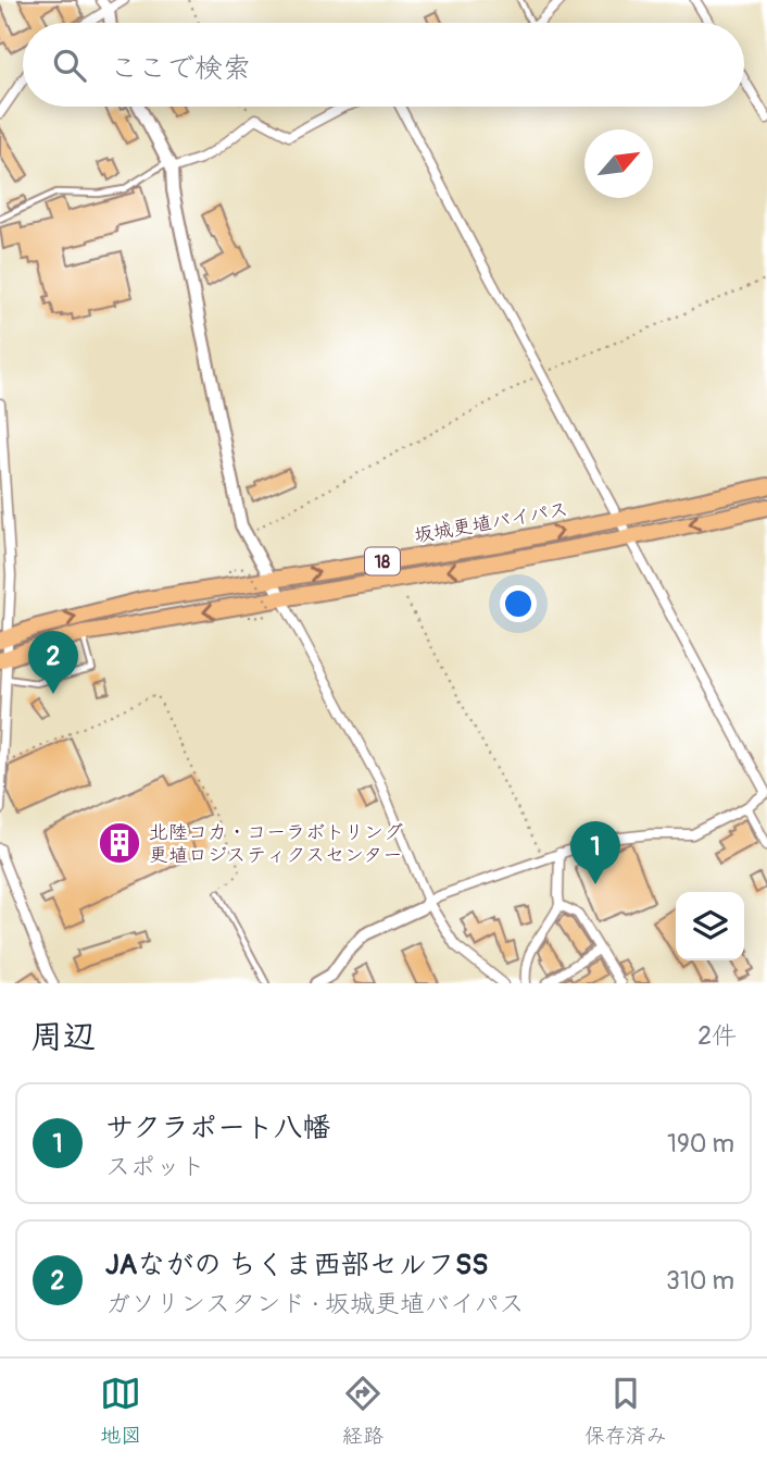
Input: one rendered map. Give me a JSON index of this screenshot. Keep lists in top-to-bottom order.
{
  "streets": {
    "highway": ["坂城更埴バイパス", "18"]
  },
  "places": {
    "building": ["北陸コカ・コーラボトリング 更埴ロジスティクスセンター"]
  },
  "north": "top right",
  "page": {
    "search": "ここで検索",
    "pins": ["2", "1"],
    "heading": ["周辺", "2件"],
    "list": [
      {
        "mark": "1",
        "name": "サクラポート八幡",
        "note": "スポット",
        "value": "190 m"
      },
      {
        "mark": "2",
        "name": "JAながの ちくま西部セルフSS",
        "note": "ガソリンスタンド · 坂城更埴バイパス",
        "value": "310 m"
      }
    ],
    "nav": ["地図", "経路", "保存済み"]
  }
}
